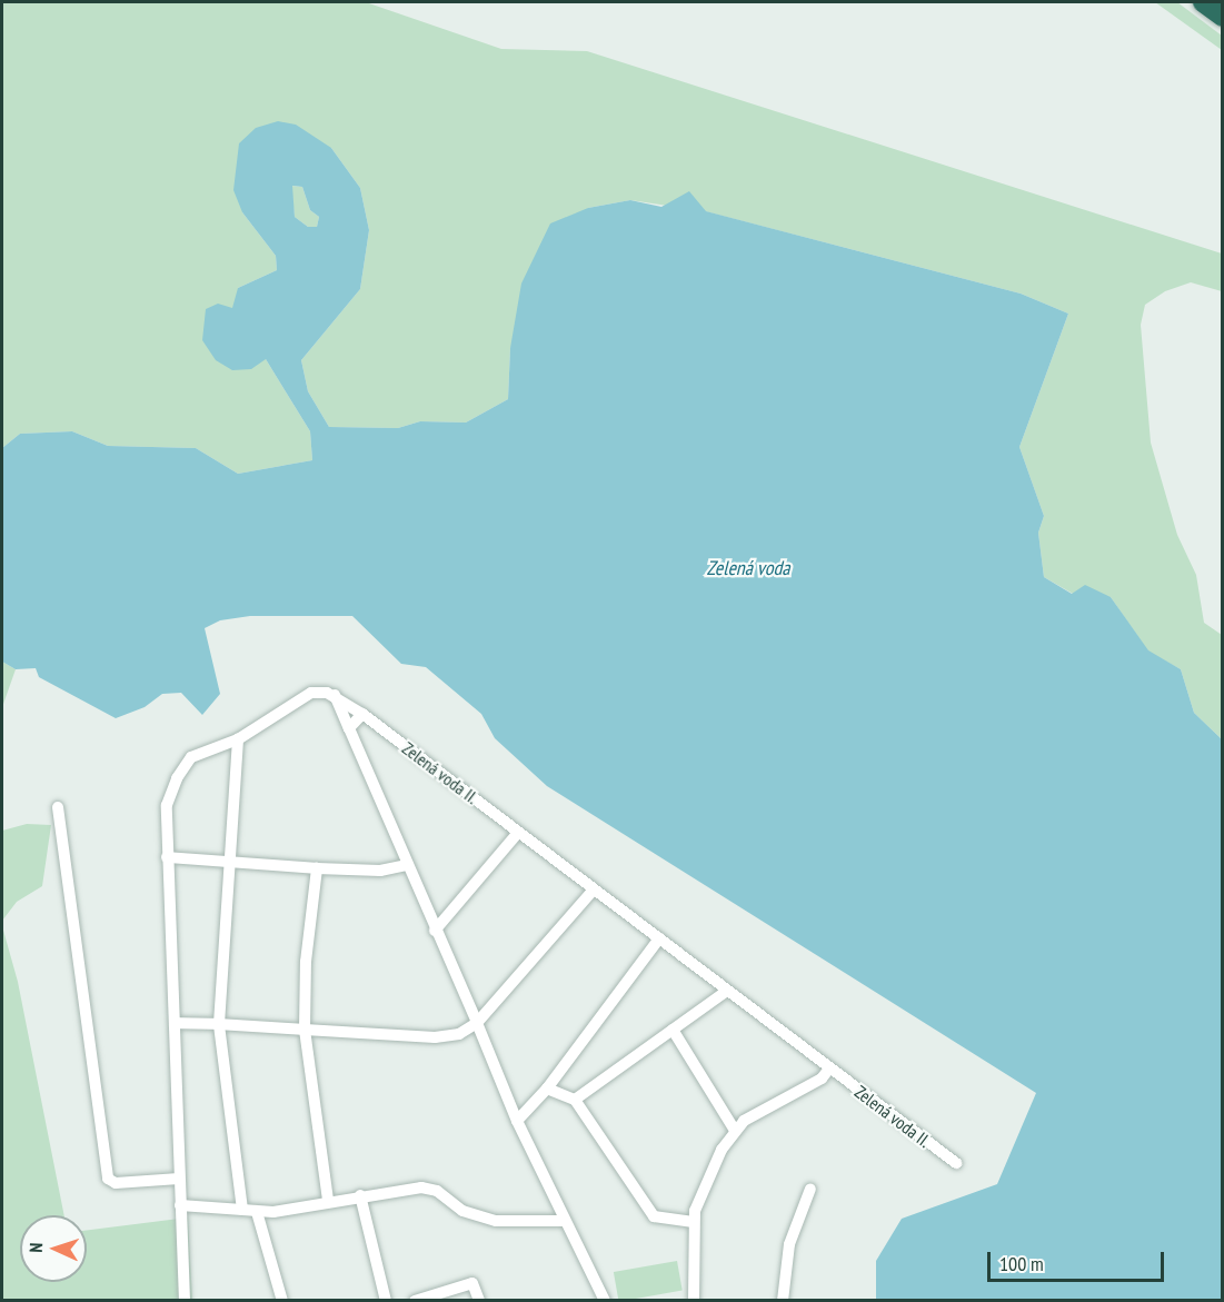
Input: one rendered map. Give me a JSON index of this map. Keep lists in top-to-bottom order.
{
  "streets": {
    "street": ["Zelená voda II."]
  },
  "water": ["Zelená voda"],
  "scale_bar": "100 m",
  "north": "left"
}
